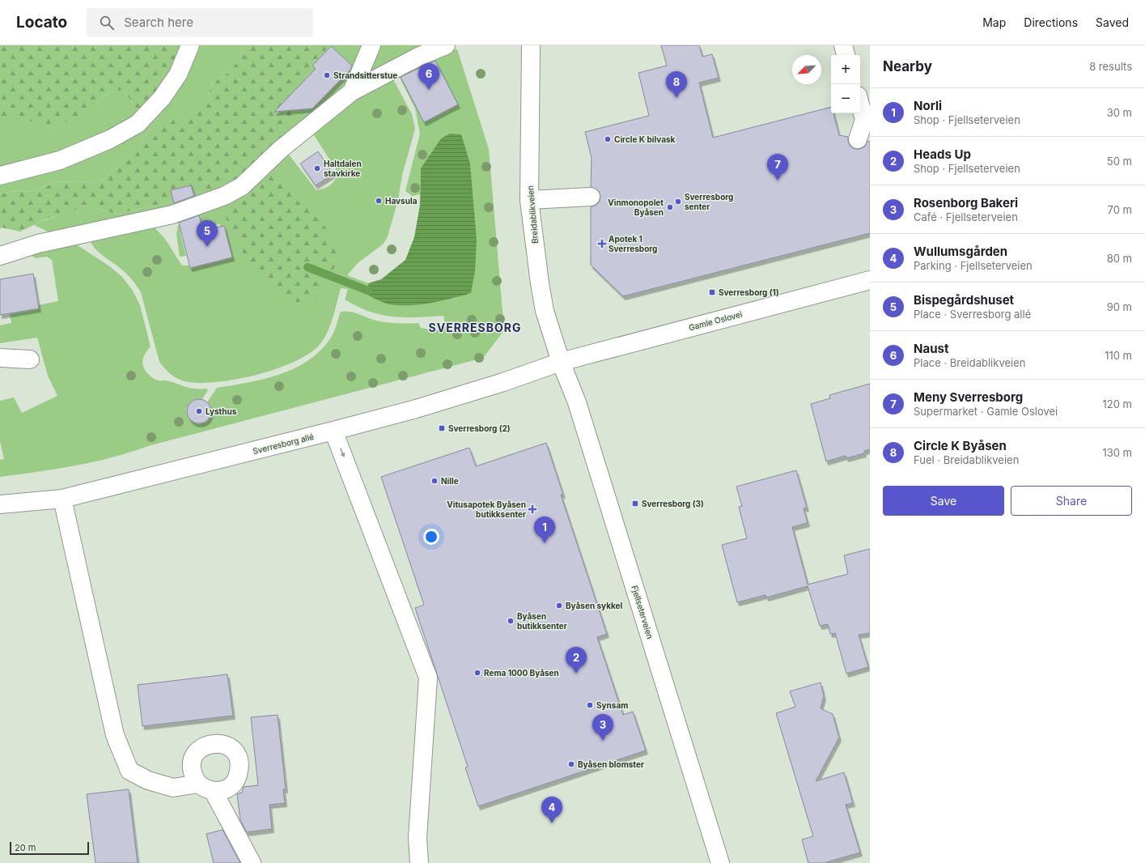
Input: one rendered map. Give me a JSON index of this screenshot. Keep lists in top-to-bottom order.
{
  "streets": {
    "street": [
      "Breidablikveien",
      "Gamle Oslovei",
      "Sverresborg allé",
      "Fjellseterveien"
    ]
  },
  "crossings": [
    ["Breidablikveien", "Gamle Oslovei"],
    ["Breidablikveien", "Sverresborg allé"],
    ["Breidablikveien", "Fjellseterveien"],
    ["Gamle Oslovei", "Sverresborg allé"],
    ["Gamle Oslovei", "Fjellseterveien"],
    ["Sverresborg allé", "Fjellseterveien"]
  ],
  "districts": ["SVERRESBORG"],
  "places": {
    "other": [
      "Strandsitterstue",
      "Circle K bilvask",
      "Haltdalen stavkirke",
      "Havsula",
      "Sverresborg senter",
      "Vinmonopolet Byåsen",
      "Lysthus",
      "Nille",
      "Byåsen sykkel",
      "Byåsen butikksenter",
      "Rema 1000 Byåsen",
      "Synsam",
      "Byåsen blomster"
    ],
    "health": ["Apotek 1 Sverresborg", "Vitusapotek Byåsen butikksenter"],
    "transit": ["Sverresborg (1)", "Sverresborg (2)", "Sverresborg (3)"]
  },
  "scale_bar": "20 m",
  "north": "bottom left",
  "page": {
    "header": "Locato",
    "search": "Search here",
    "nav": ["Map", "Directions", "Saved"],
    "heading": ["Nearby", "8 results"],
    "map_buttons": ["+", "−"],
    "pins": [
      "6",
      "8",
      "7",
      "5",
      "1",
      "2",
      "3",
      "4"
    ],
    "list": [
      {
        "mark": "1",
        "name": "Norli",
        "note": "Shop · Fjellseterveien",
        "value": "30 m"
      },
      {
        "mark": "2",
        "name": "Heads Up",
        "note": "Shop · Fjellseterveien",
        "value": "50 m"
      },
      {
        "mark": "3",
        "name": "Rosenborg Bakeri",
        "note": "Café · Fjellseterveien",
        "value": "70 m"
      },
      {
        "mark": "4",
        "name": "Wullumsgården",
        "note": "Parking · Fjellseterveien",
        "value": "80 m"
      },
      {
        "mark": "5",
        "name": "Bispegårdshuset",
        "note": "Place · Sverresborg allé",
        "value": "90 m"
      },
      {
        "mark": "6",
        "name": "Naust",
        "note": "Place · Breidablikveien",
        "value": "110 m"
      },
      {
        "mark": "7",
        "name": "Meny Sverresborg",
        "note": "Supermarket · Gamle Oslovei",
        "value": "120 m"
      },
      {
        "mark": "8",
        "name": "Circle K Byåsen",
        "note": "Fuel · Breidablikveien",
        "value": "130 m"
      }
    ],
    "buttons": ["Save", "Share"],
    "scale": "20 m"
  }
}
